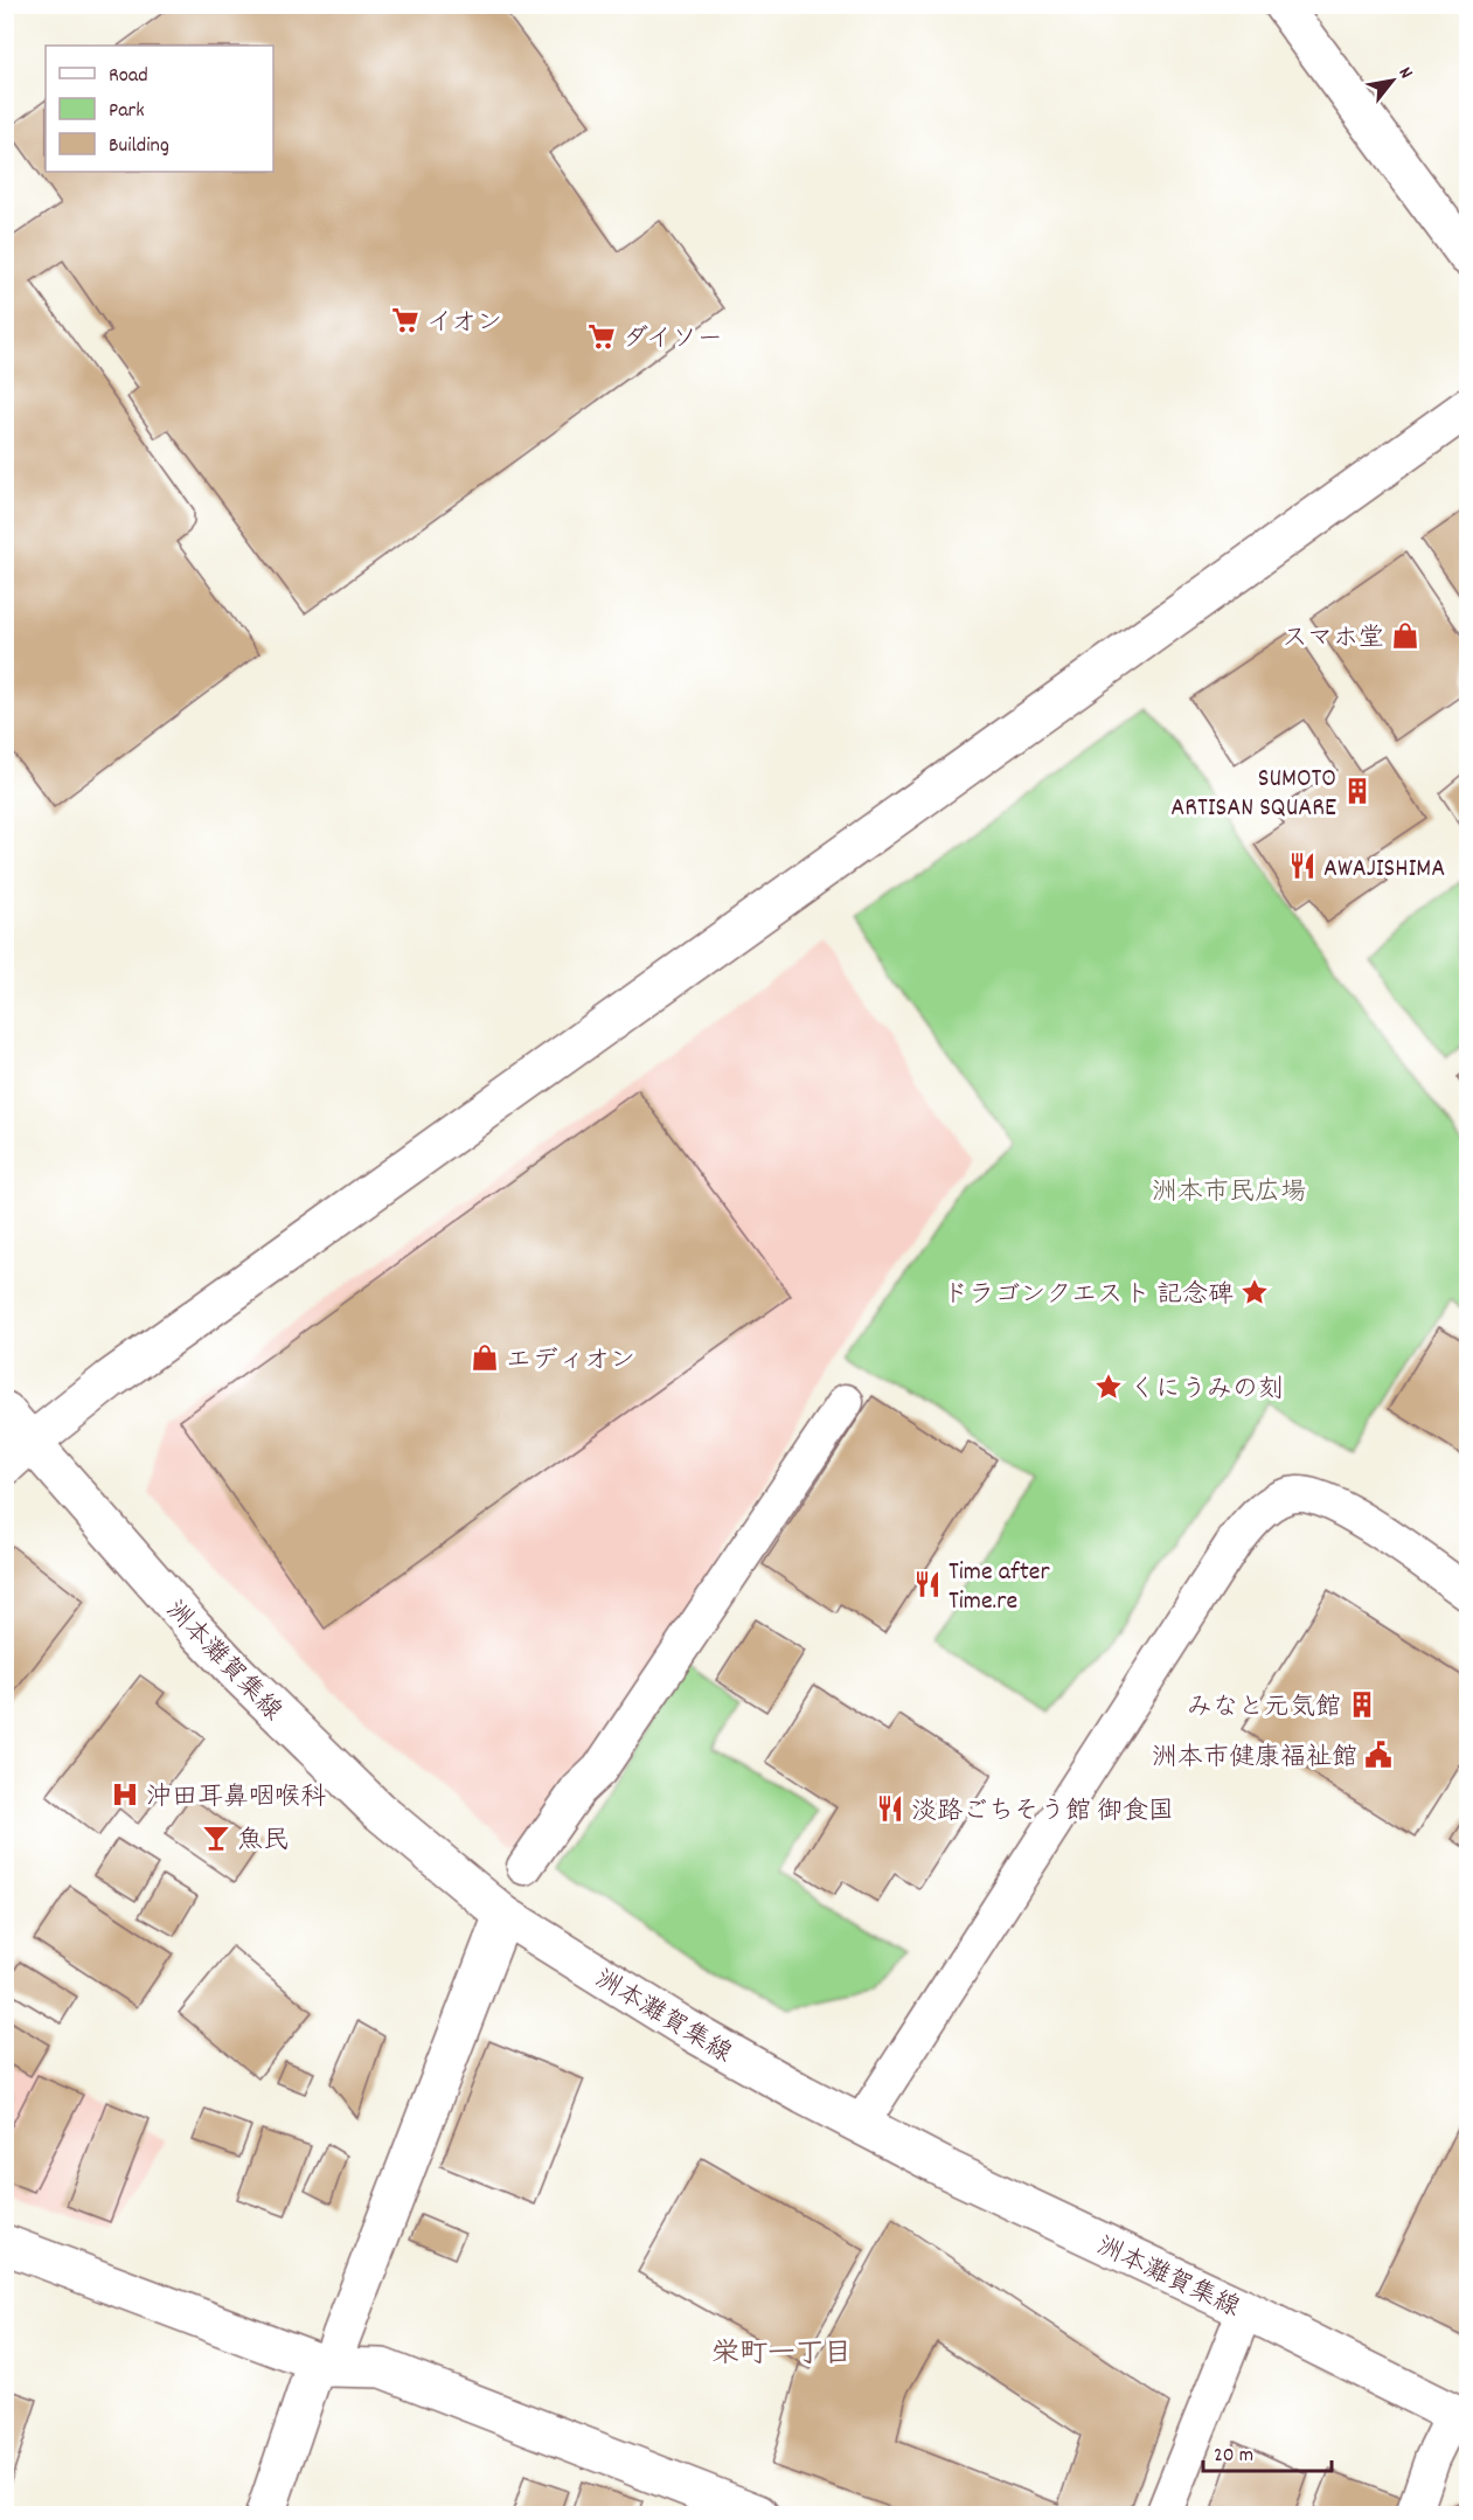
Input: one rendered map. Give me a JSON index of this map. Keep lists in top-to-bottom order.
{
  "streets": {
    "street": ["洲本灘賀集線"]
  },
  "districts": ["栄町一丁目"],
  "parks": ["洲本市民広場"],
  "places": {
    "supermarket": ["イオン", "ダイソー"],
    "shop": ["スマホ堂", "エディオン"],
    "building": ["SUMOTO ARTISAN SQUARE", "みなと元気館"],
    "restaurant": ["AWAJISHIMA", "Time after Time.re", "淡路ごちそう館 御食国"],
    "place": ["ドラゴンクエスト 記念碑", "くにうみの刻"],
    "public building": ["洲本市健康福祉館"],
    "hospital": ["沖田耳鼻咽喉科"],
    "bar": ["魚民"]
  },
  "legend": ["Road", "Park", "Building"],
  "scale_bar": "20 m",
  "north": "top right"
}
